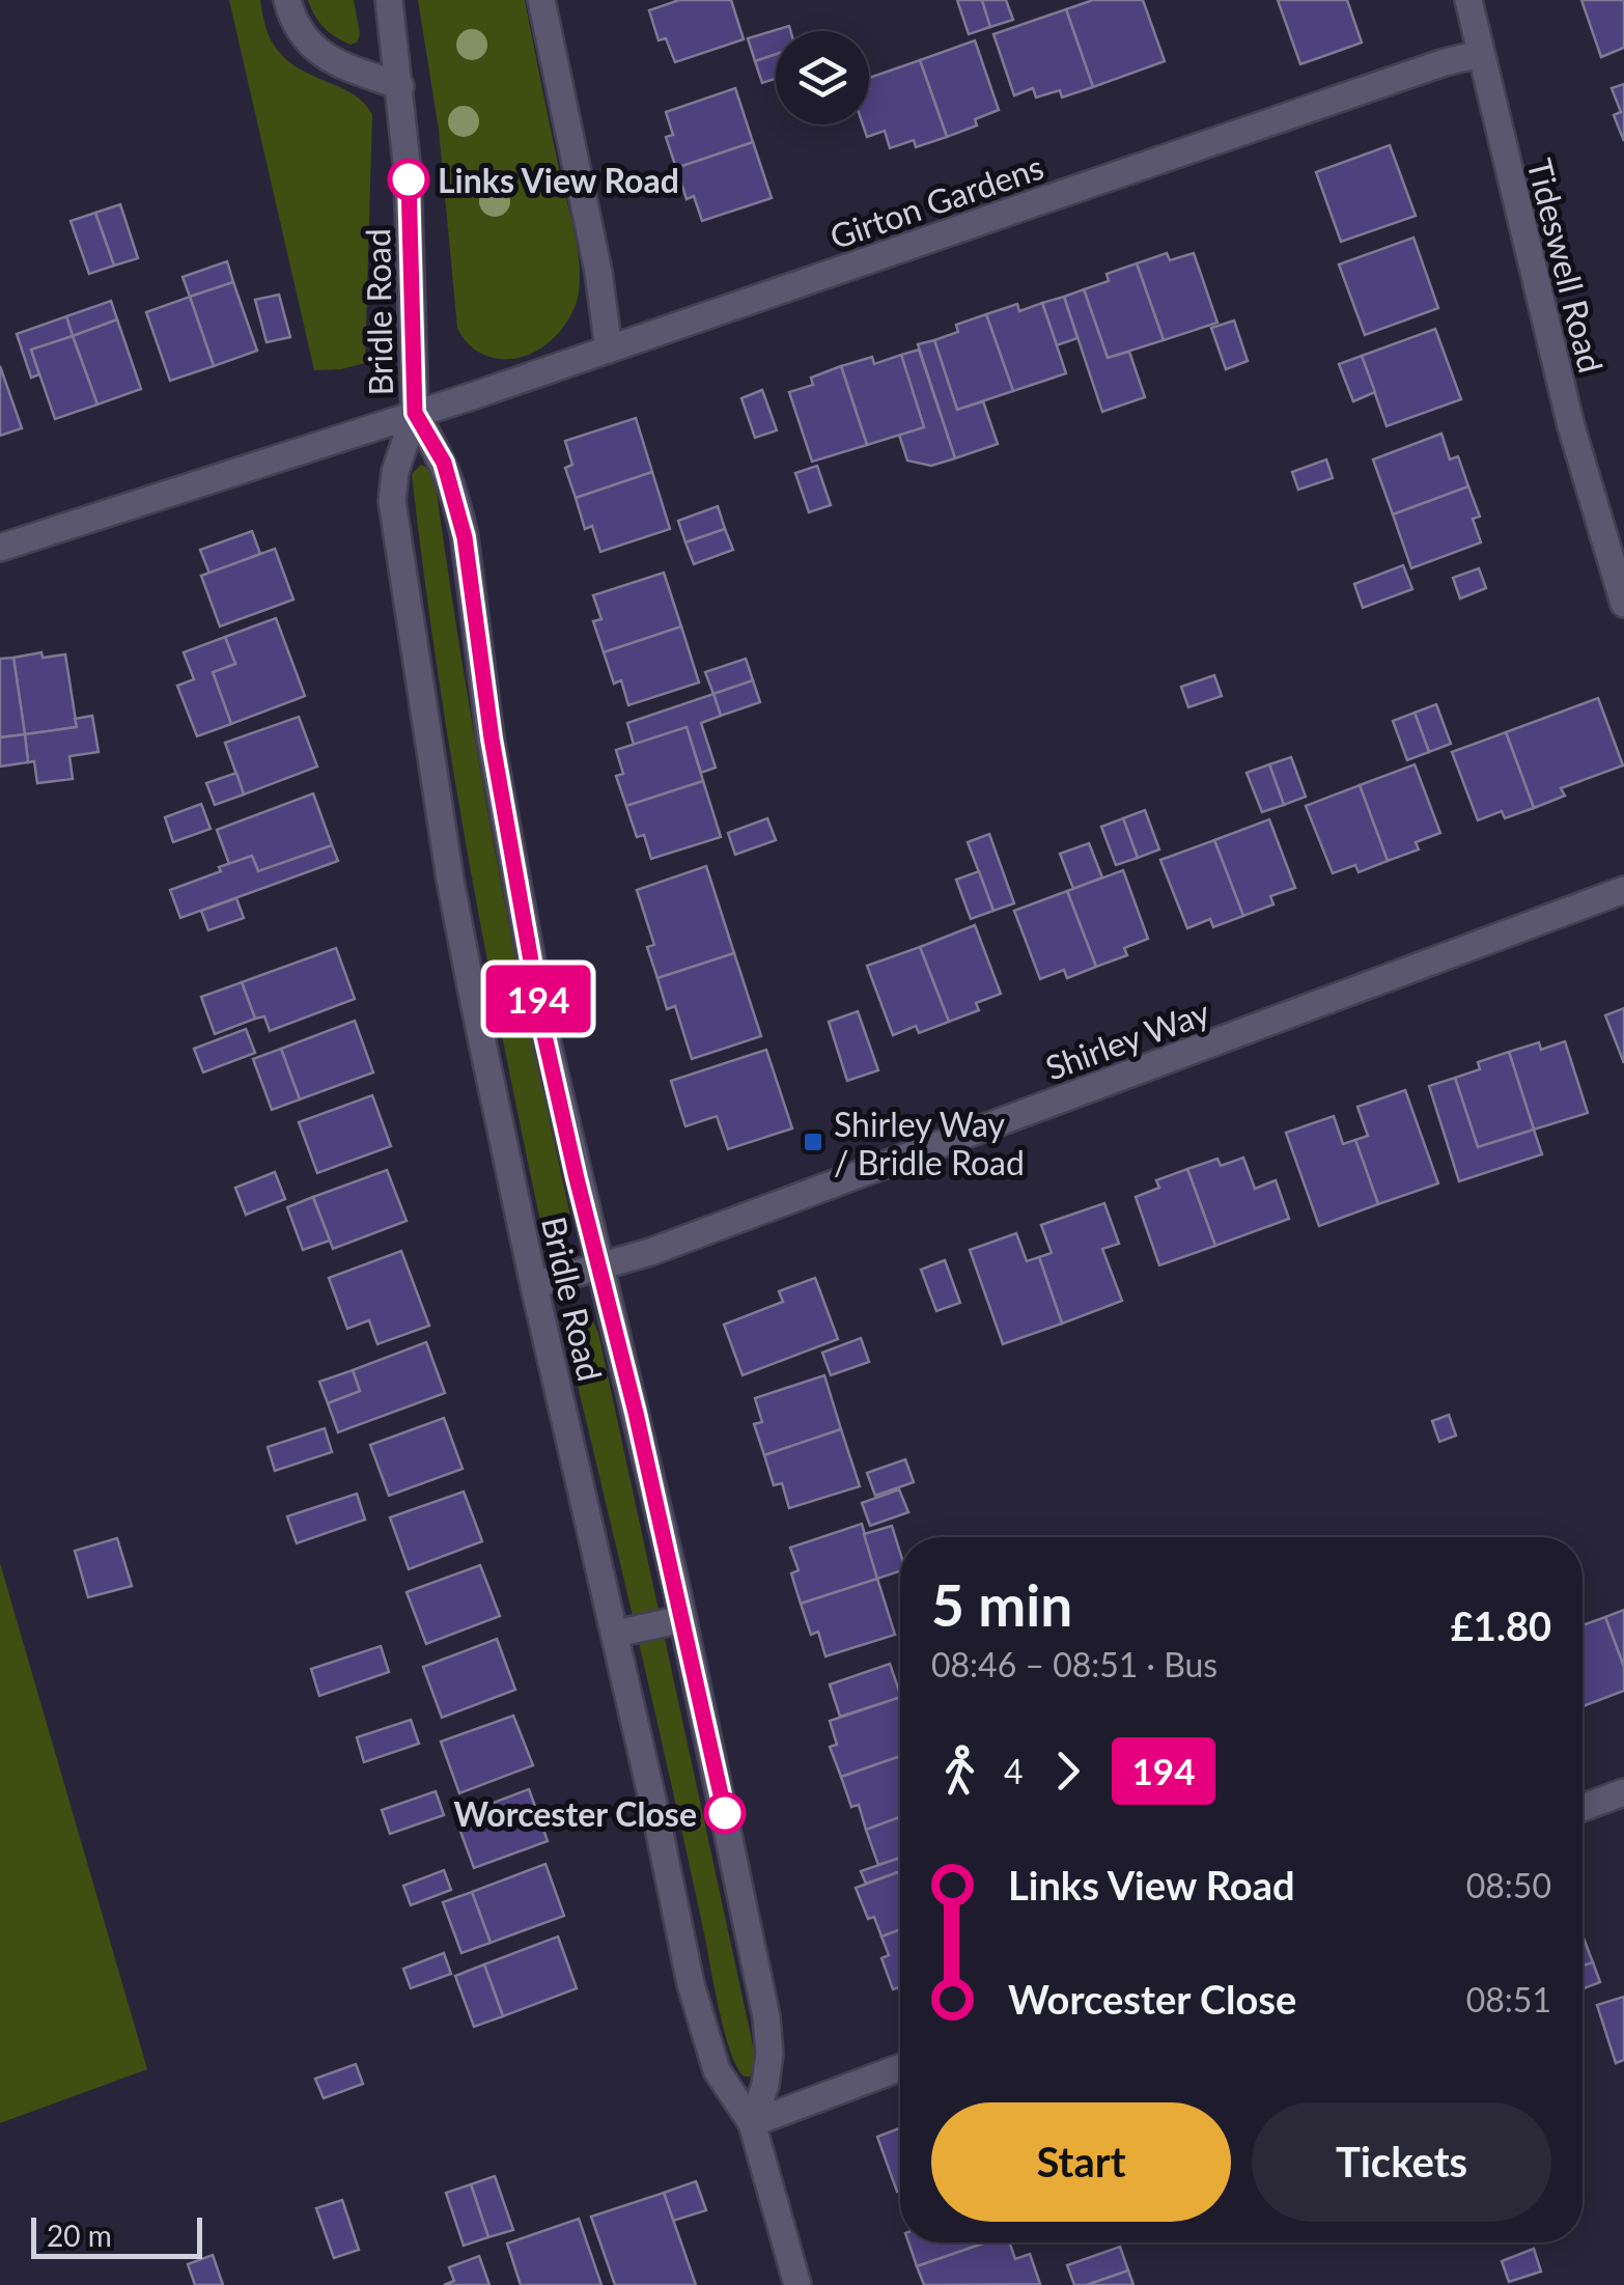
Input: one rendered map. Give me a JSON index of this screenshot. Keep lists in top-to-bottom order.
{
  "streets": {
    "street": [
      "Girton Gardens",
      "Tideswell Road",
      "Bridle Road",
      "Shirley Way"
    ]
  },
  "crossings": [
    ["Girton Gardens", "Tideswell Road"],
    ["Girton Gardens", "Bridle Road"],
    ["Bridle Road", "Shirley Way"]
  ],
  "places": {
    "other": ["Links View Road", "Worcester Close"],
    "transit": ["Shirley Way / Bridle Road"]
  },
  "lines": ["bus line 194"],
  "scale_bar": "20 m",
  "page": {
    "on_map": "194",
    "heading": ["5 min", "08:46 – 08:51 · Bus", "£1.80"],
    "legs": ["4", "194"],
    "list": [
      {
        "name": "Links View Road",
        "value": "08:50"
      },
      {
        "name": "Worcester Close",
        "value": "08:51"
      }
    ],
    "buttons": ["Start", "Tickets"],
    "scale": "20 m"
  }
}
